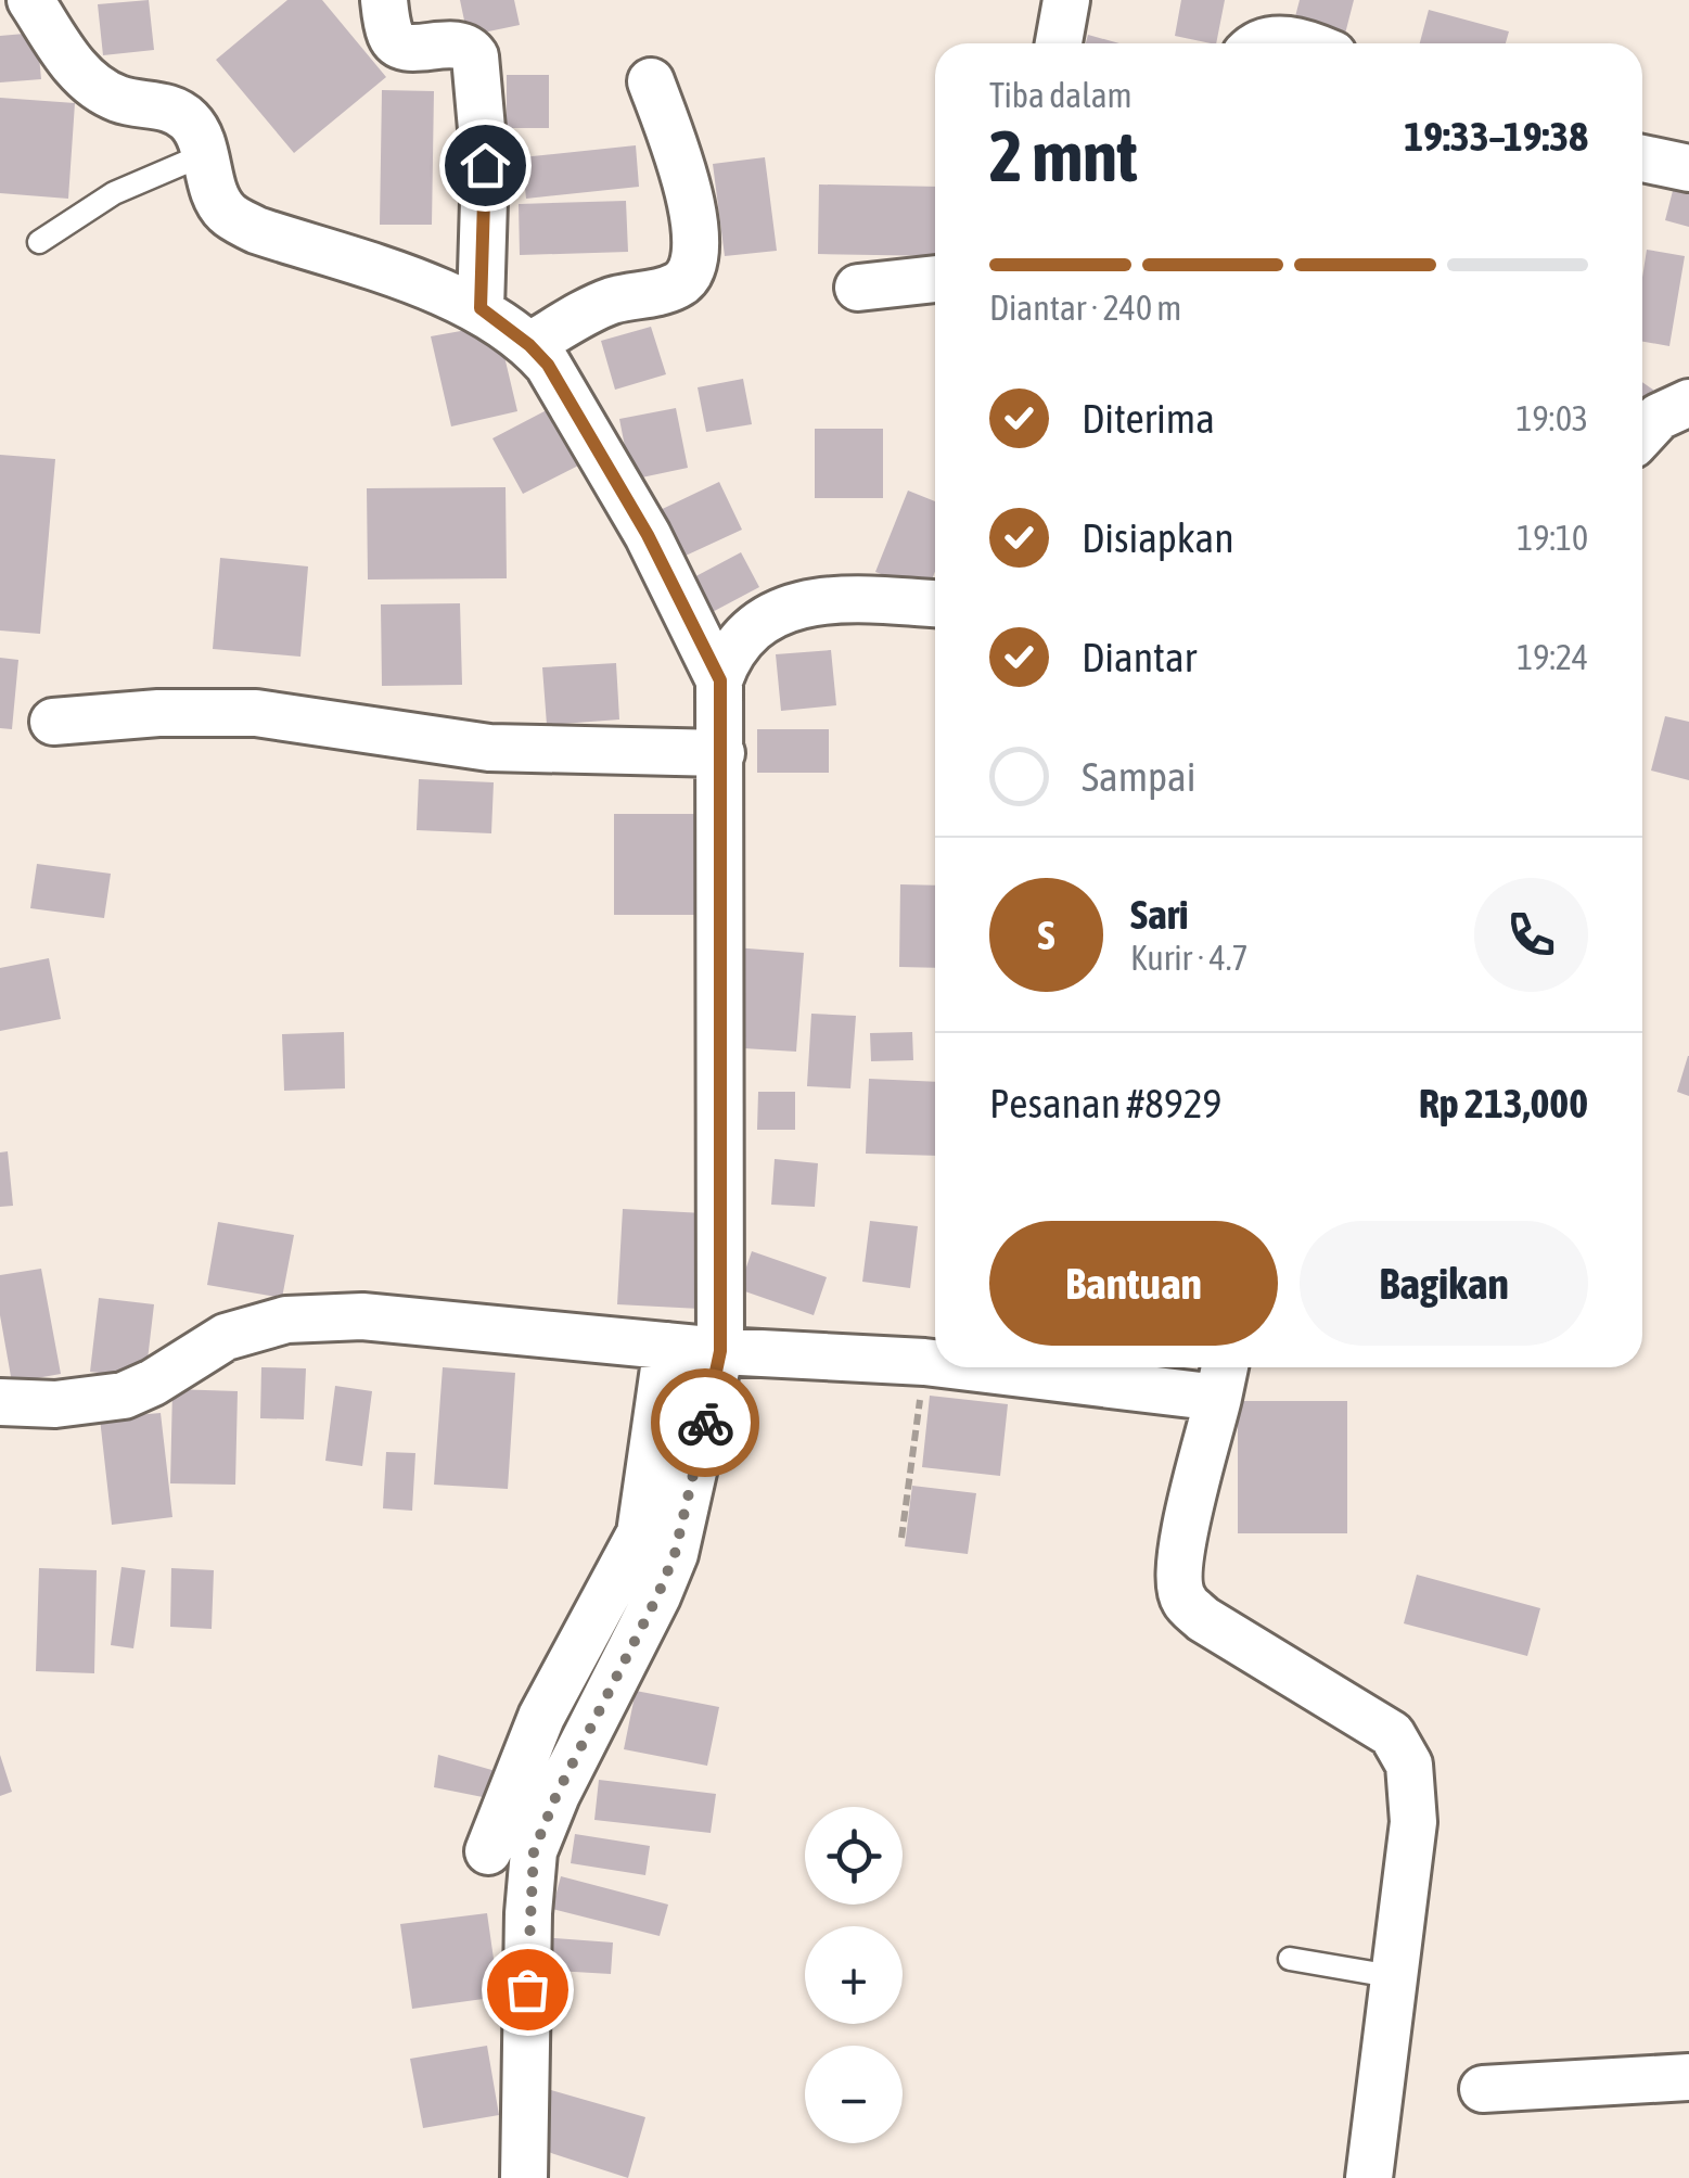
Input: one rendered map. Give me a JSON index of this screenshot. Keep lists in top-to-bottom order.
{
  "page": {
    "heading": ["2 mnt", "Tiba dalam", "19:33–19:38"],
    "panel": [
      "Sari",
      "Kurir · 4.7",
      "Pesanan #8929",
      "Rp 213,000"
    ],
    "bar": "Diantar · 240 m",
    "list": [
      ["Diterima", "19:03"],
      ["Disiapkan", "19:10"],
      ["Diantar", "19:24"],
      "Sampai"
    ],
    "round": "S",
    "buttons": ["Bantuan", "Bagikan"],
    "map_buttons": ["+", "−"]
  }
}
